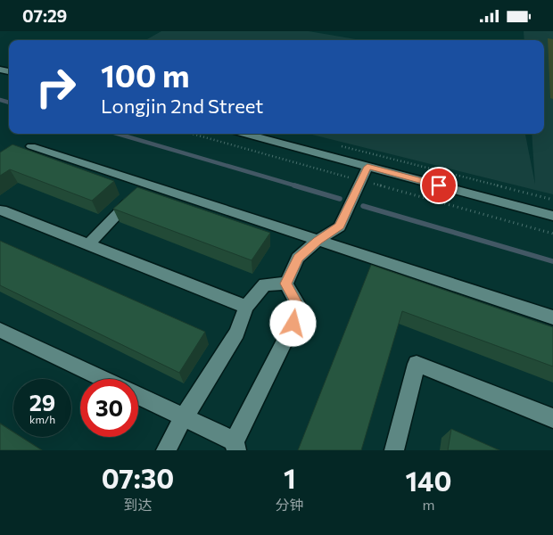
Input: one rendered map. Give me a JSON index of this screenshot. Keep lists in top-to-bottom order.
{
  "page": {
    "status": "07:29",
    "turn": ["100 m", "Longjin 2nd Street"],
    "speed": "29 km/h",
    "limit": "30",
    "eta": [
      "07:30",
      "到达",
      "1",
      "分钟",
      "140",
      "m"
    ]
  }
}
